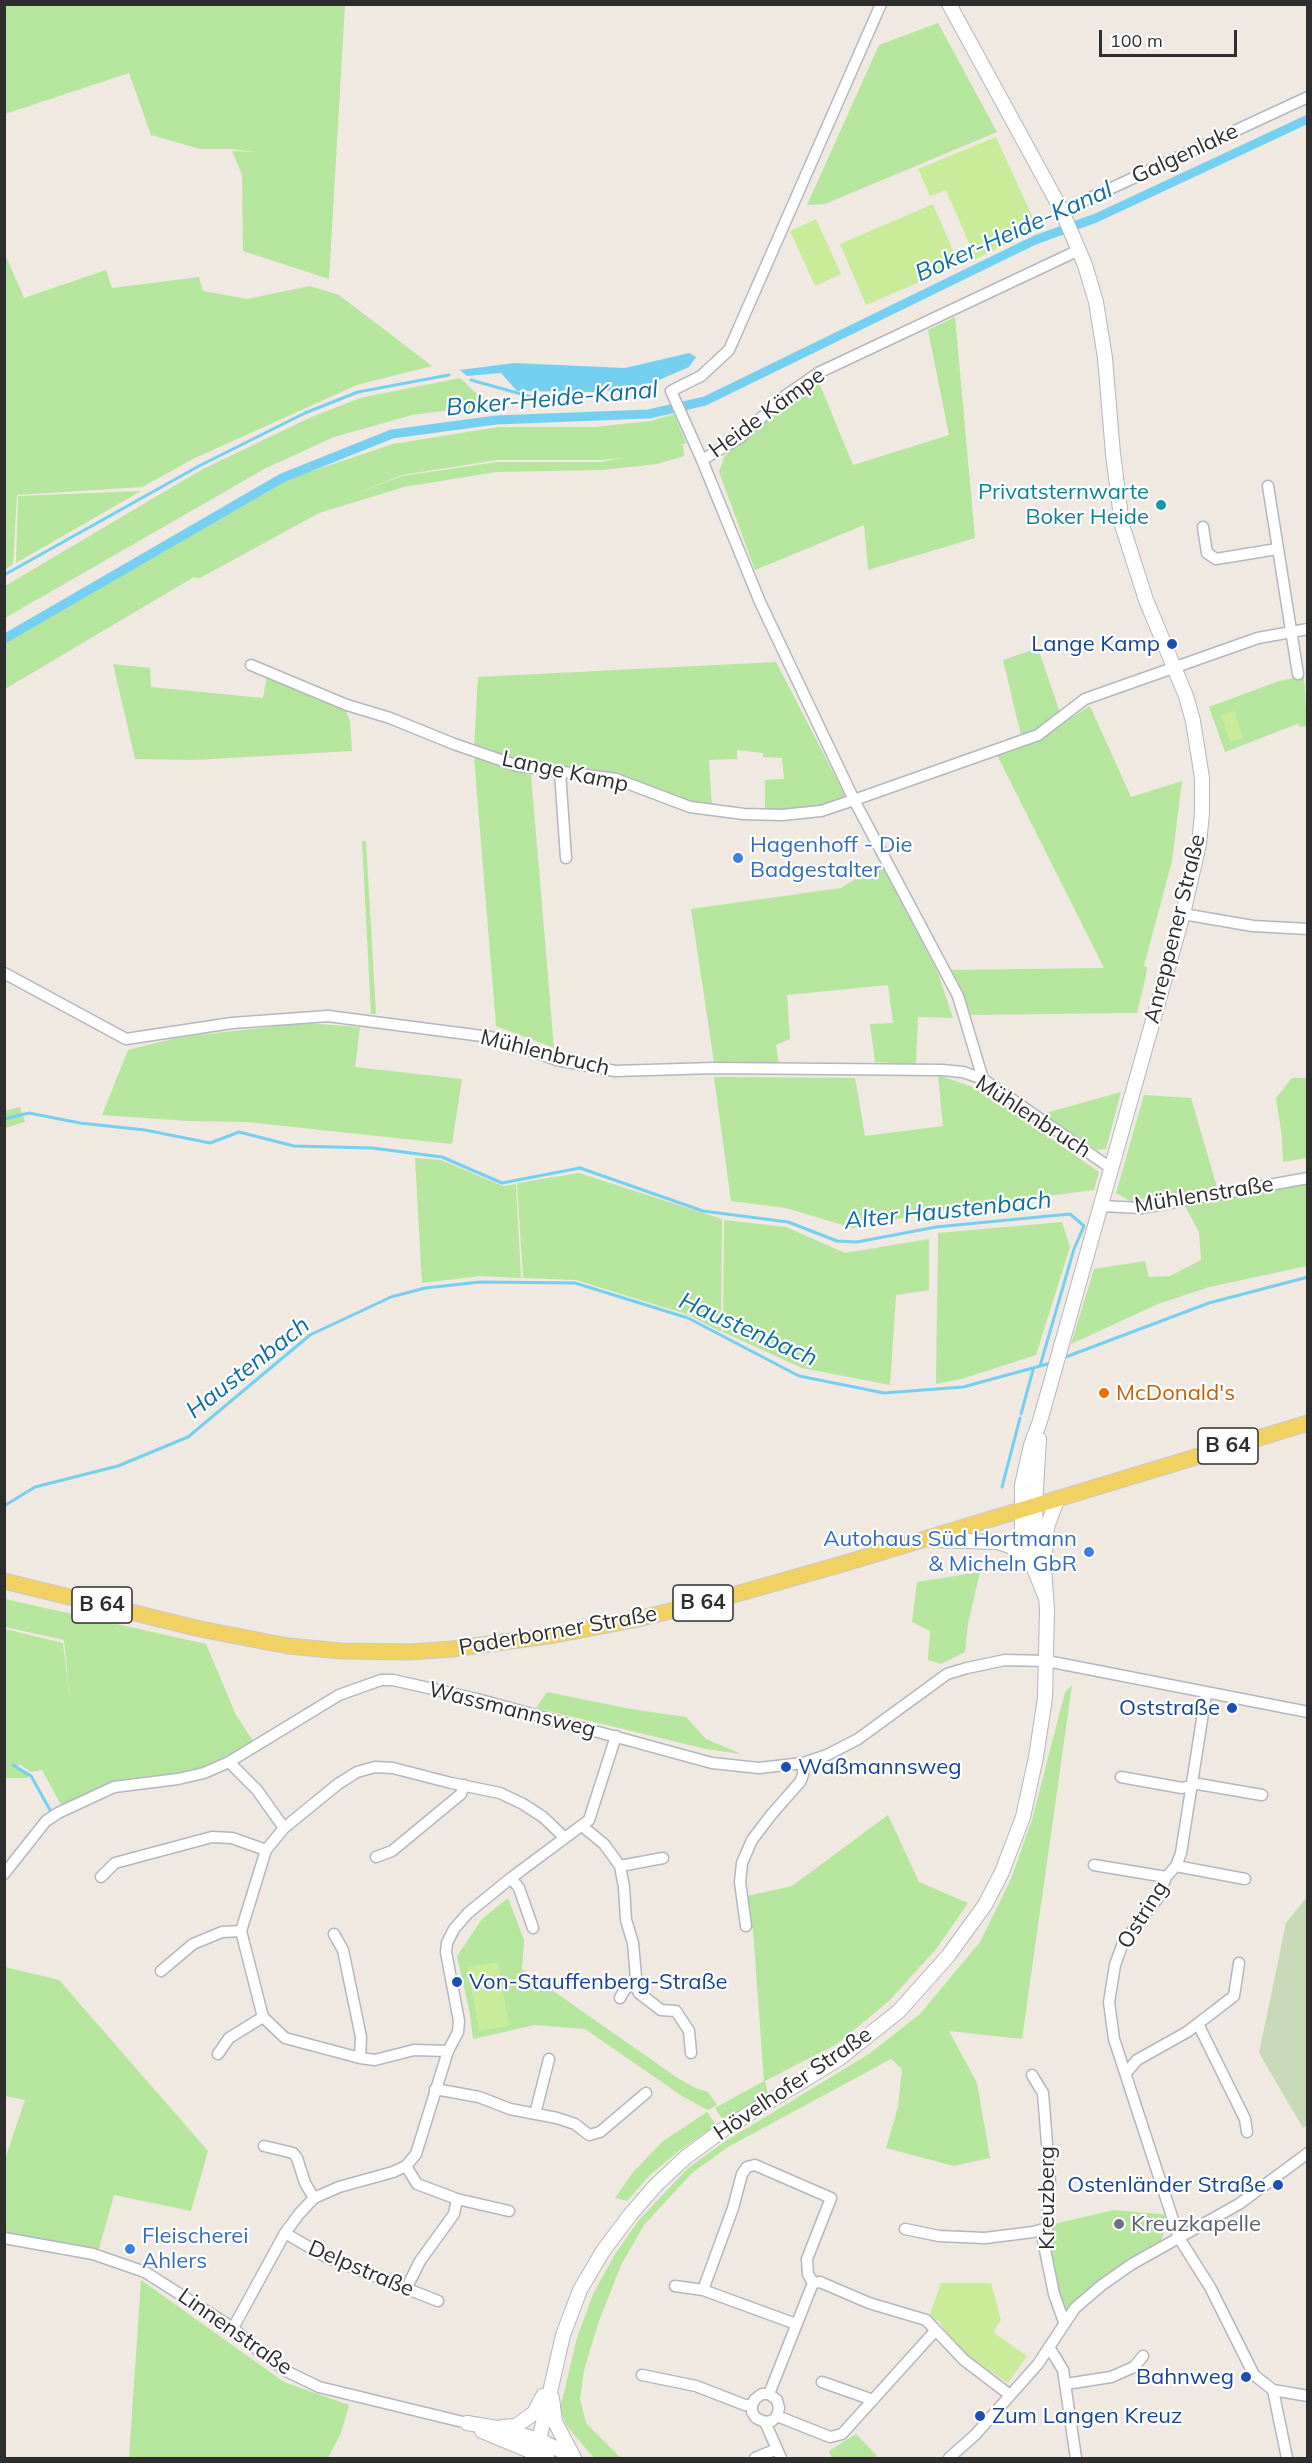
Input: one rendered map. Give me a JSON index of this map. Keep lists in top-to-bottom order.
{
  "streets": {
    "main road": [
      "Anreppener Straße",
      "B 64",
      "Paderborner Straße",
      "Hövelhofer Straße"
    ],
    "street": [
      "Galgenlake",
      "Heide Kämpe",
      "Lange Kamp",
      "Mühlenbruch",
      "Mühlenstraße",
      "Wassmannsweg",
      "Ostring",
      "Kreuzberg",
      "Delpstraße",
      "Linnenstraße"
    ]
  },
  "crossings": [
    ["Galgenlake", "Anreppener Straße"],
    ["Heide Kämpe", "Anreppener Straße"],
    ["Lange Kamp", "Anreppener Straße"],
    ["Anreppener Straße", "Mühlenbruch"],
    ["Anreppener Straße", "Mühlenstraße"],
    ["Anreppener Straße", "Paderborner Straße"],
    ["Anreppener Straße", "Hövelhofer Straße"],
    ["Paderborner Straße", "Hövelhofer Straße"],
    ["Wassmannsweg", "Hövelhofer Straße"]
  ],
  "water": ["Boker-Heide-Kanal", "Alter Haustenbach", "Haustenbach"],
  "places": [
    "Privatsternwarte Boker Heide",
    "Lange Kamp",
    "Hagenhoff - Die Badgestalter",
    "McDonald's",
    "Autohaus Süd Hortmann & Micheln GbR",
    "Oststraße",
    "Waßmannsweg",
    "Von-Stauffenberg-Straße",
    "Ostenländer Straße",
    "Kreuzkapelle",
    "Fleischerei Ahlers",
    "Bahnweg",
    "Zum Langen Kreuz"
  ],
  "scale_bar": "100 m"
}
